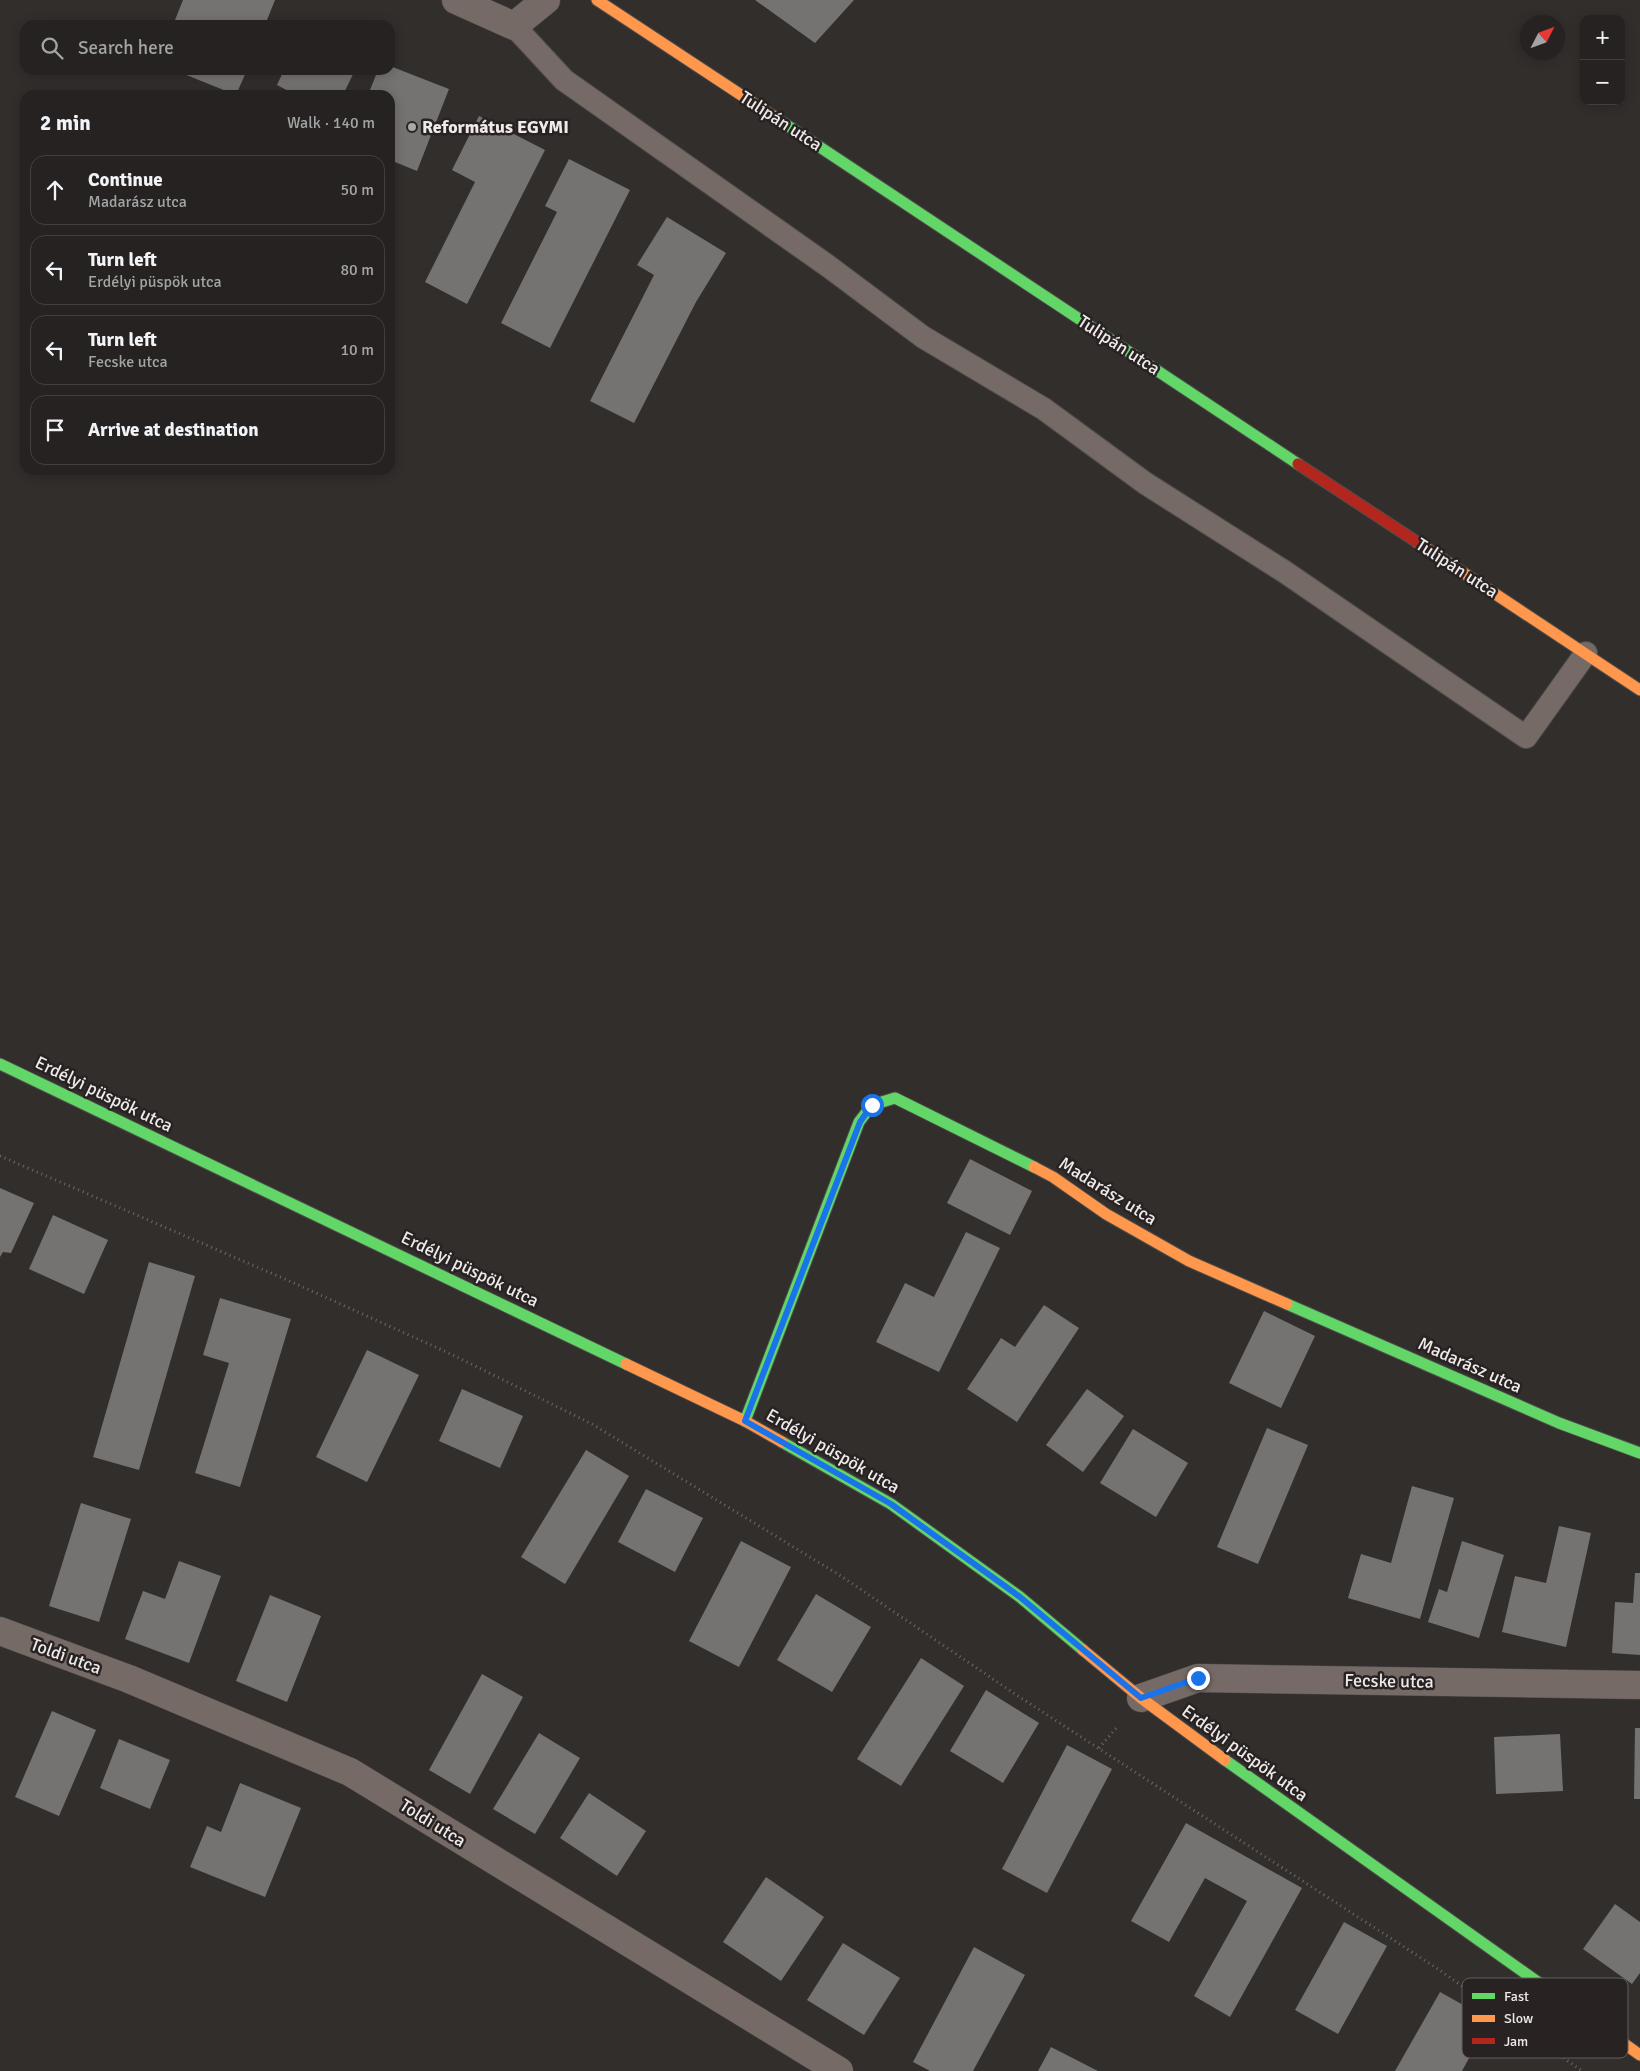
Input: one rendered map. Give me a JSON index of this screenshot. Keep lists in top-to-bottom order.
{
  "streets": {
    "street": [
      "Tulipán utca",
      "Erdélyi püspök utca",
      "Madarász utca",
      "Toldi utca",
      "Fecske utca"
    ]
  },
  "crossings": [
    ["Erdélyi püspök utca", "Madarász utca"],
    ["Erdélyi püspök utca", "Fecske utca"]
  ],
  "places": ["Református EGYMI"],
  "legend": ["Fast", "Slow", "Jam"],
  "north": "top right",
  "page": {
    "map_buttons": ["+", "−"],
    "search": "Search here",
    "heading": ["2 min", "Walk · 140 m"],
    "list": [
      ["Continue", "Madarász utca", "50 m"],
      ["Turn left", "Erdélyi püspök utca", "80 m"],
      ["Turn left", "Fecske utca", "10 m"],
      "Arrive at destination"
    ]
  }
}
